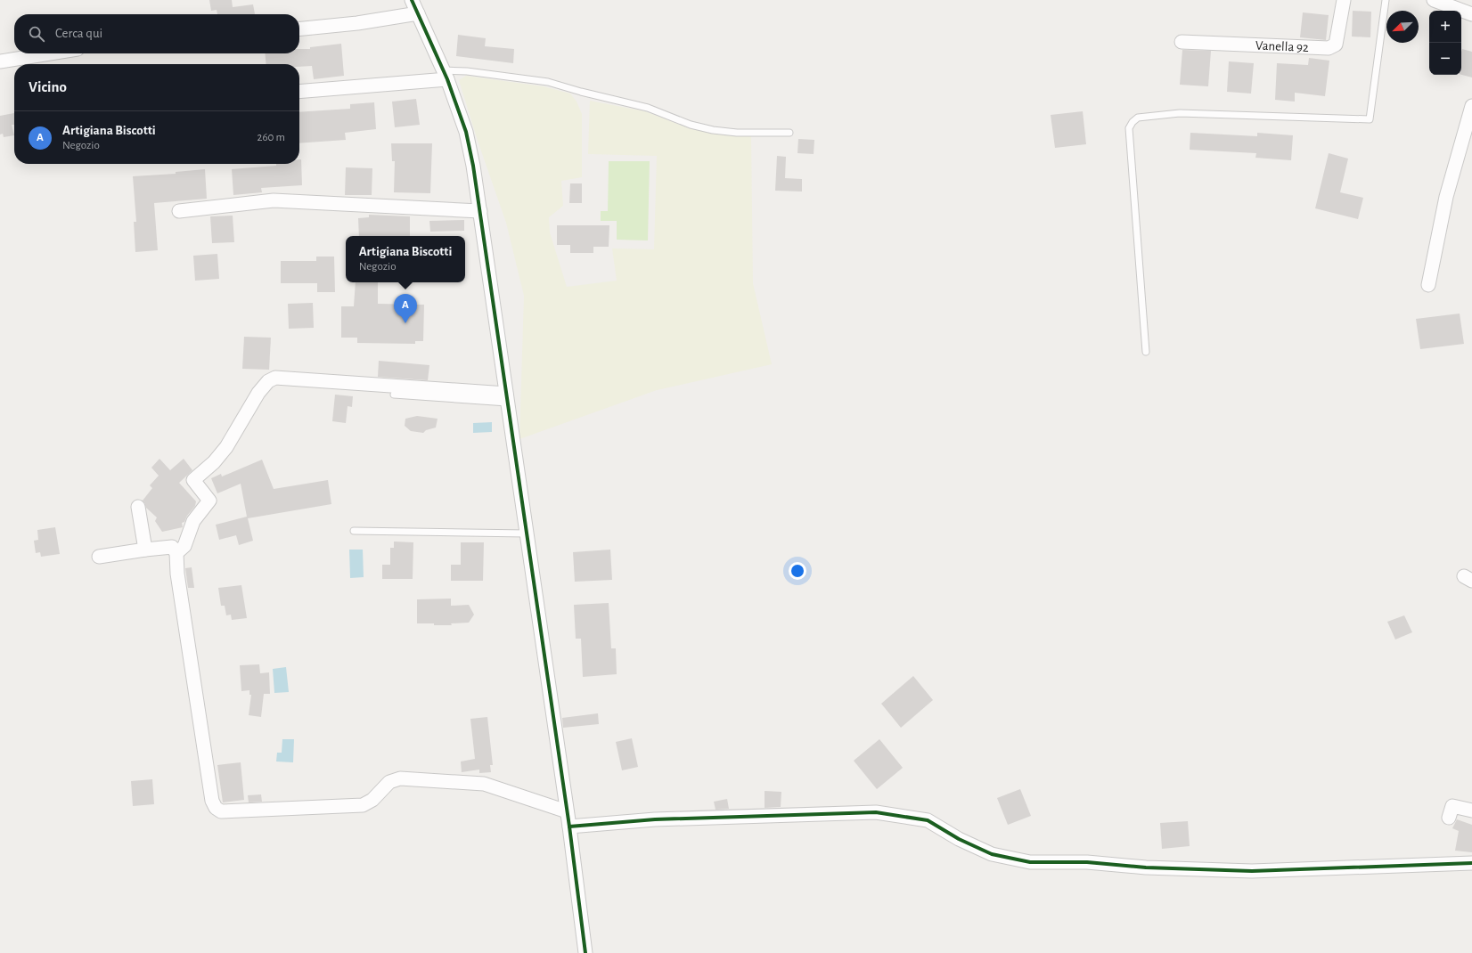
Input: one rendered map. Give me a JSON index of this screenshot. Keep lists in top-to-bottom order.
{
  "streets": {
    "street": ["Vanella 92"]
  },
  "north": "bottom left",
  "page": {
    "map_buttons": ["+", "−"],
    "search": "Cerca qui",
    "heading": "Vicino",
    "list": [
      {
        "mark": "A",
        "name": "Artigiana Biscotti",
        "note": "Negozio",
        "value": "260 m"
      }
    ],
    "popup": ["Artigiana Biscotti", "Negozio"],
    "pins": "A"
  }
}
